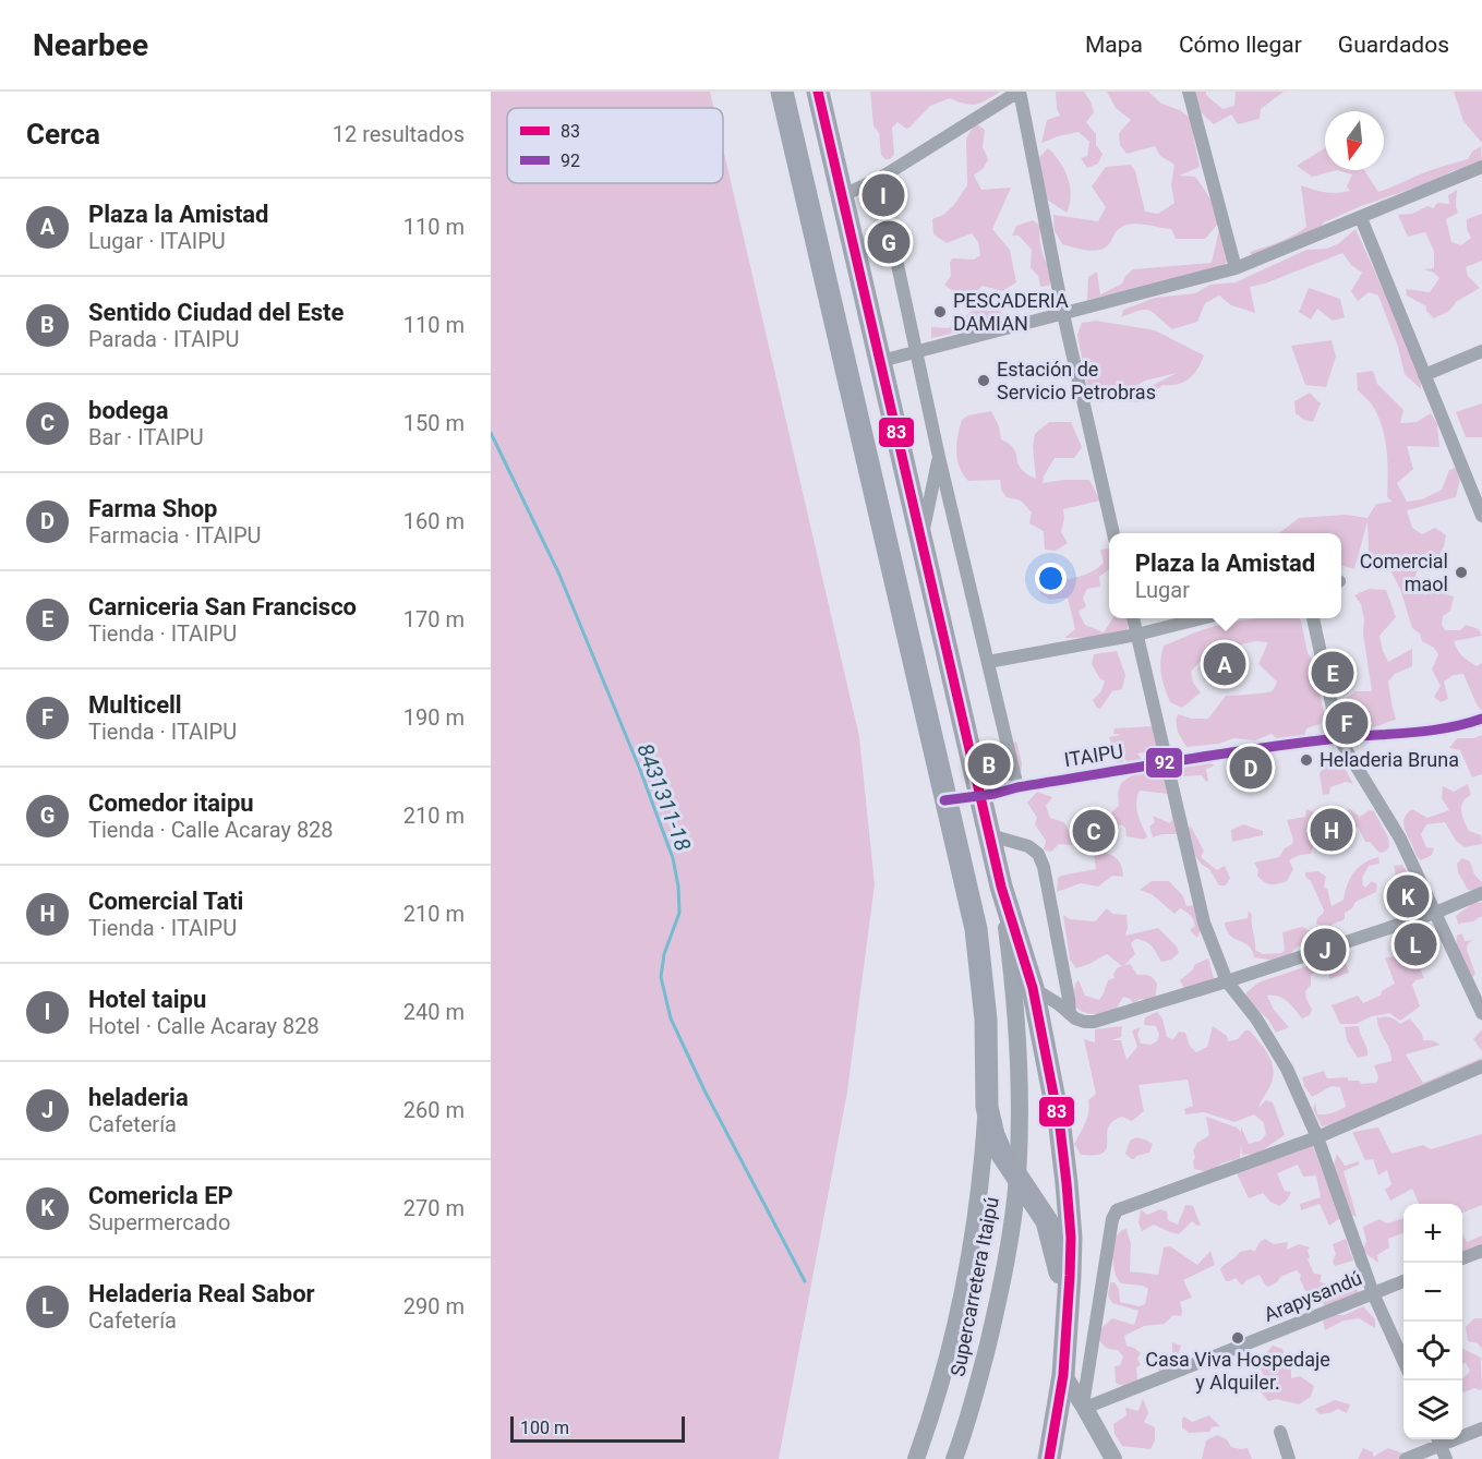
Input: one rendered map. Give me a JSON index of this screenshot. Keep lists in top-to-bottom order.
{
  "streets": {
    "street": ["ITAIPU", "Supercarretera Itaipú", "Arapysandú"]
  },
  "water": ["8431311-18"],
  "places": [
    "PESCADERIA DAMIAN",
    "Estación de Servicio Petrobras",
    "Comercial maol",
    "Heladeria Bruna",
    "Casa Viva Hospedaje y Alquiler."
  ],
  "lines": ["transit line 83", "transit line 92"],
  "legend": ["83", "92"],
  "scale_bar": "100 m",
  "north": "bottom",
  "page": {
    "header": "Nearbee",
    "nav": ["Mapa", "Cómo llegar", "Guardados"],
    "heading": ["Cerca", "12 resultados"],
    "pins": [
      "I",
      "G",
      "A",
      "E",
      "F",
      "B",
      "D",
      "H",
      "C",
      "K",
      "L",
      "J"
    ],
    "list": [
      {
        "mark": "A",
        "name": "Plaza la Amistad",
        "note": "Lugar · ITAIPU",
        "value": "110 m"
      },
      {
        "mark": "B",
        "name": "Sentido Ciudad del Este",
        "note": "Parada · ITAIPU",
        "value": "110 m"
      },
      {
        "mark": "C",
        "name": "bodega",
        "note": "Bar · ITAIPU",
        "value": "150 m"
      },
      {
        "mark": "D",
        "name": "Farma Shop",
        "note": "Farmacia · ITAIPU",
        "value": "160 m"
      },
      {
        "mark": "E",
        "name": "Carniceria San Francisco",
        "note": "Tienda · ITAIPU",
        "value": "170 m"
      },
      {
        "mark": "F",
        "name": "Multicell",
        "note": "Tienda · ITAIPU",
        "value": "190 m"
      },
      {
        "mark": "G",
        "name": "Comedor itaipu",
        "note": "Tienda · Calle Acaray 828",
        "value": "210 m"
      },
      {
        "mark": "H",
        "name": "Comercial Tati",
        "note": "Tienda · ITAIPU",
        "value": "210 m"
      },
      {
        "mark": "I",
        "name": "Hotel taipu",
        "note": "Hotel · Calle Acaray 828",
        "value": "240 m"
      },
      {
        "mark": "J",
        "name": "heladeria",
        "note": "Cafetería",
        "value": "260 m"
      },
      {
        "mark": "K",
        "name": "Comericla EP",
        "note": "Supermercado",
        "value": "270 m"
      },
      {
        "mark": "L",
        "name": "Heladeria Real Sabor",
        "note": "Cafetería",
        "value": "290 m"
      }
    ],
    "popup": ["Plaza la Amistad", "Lugar"],
    "map_buttons": ["+", "−"],
    "scale": "100 m"
  }
}
